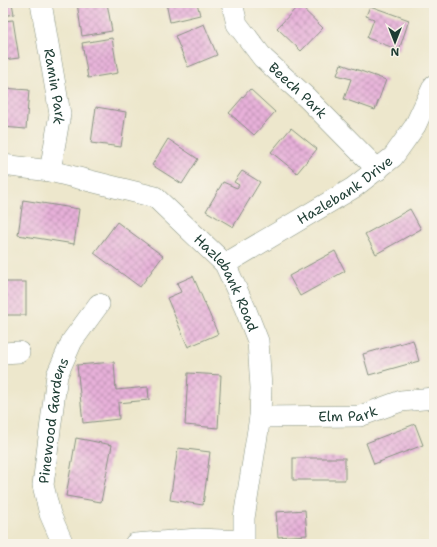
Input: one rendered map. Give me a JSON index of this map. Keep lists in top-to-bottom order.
{
  "streets": {
    "street": [
      "Ramin Park",
      "Beech Park",
      "Hazlebank Drive",
      "Hazlebank Road",
      "Elm Park",
      "Pinewood Gardens"
    ]
  },
  "crossings": [
    ["Ramin Park", "Hazlebank Road"],
    ["Beech Park", "Hazlebank Drive"],
    ["Hazlebank Drive", "Hazlebank Road"],
    ["Hazlebank Road", "Elm Park"]
  ],
  "north": "bottom"
}
